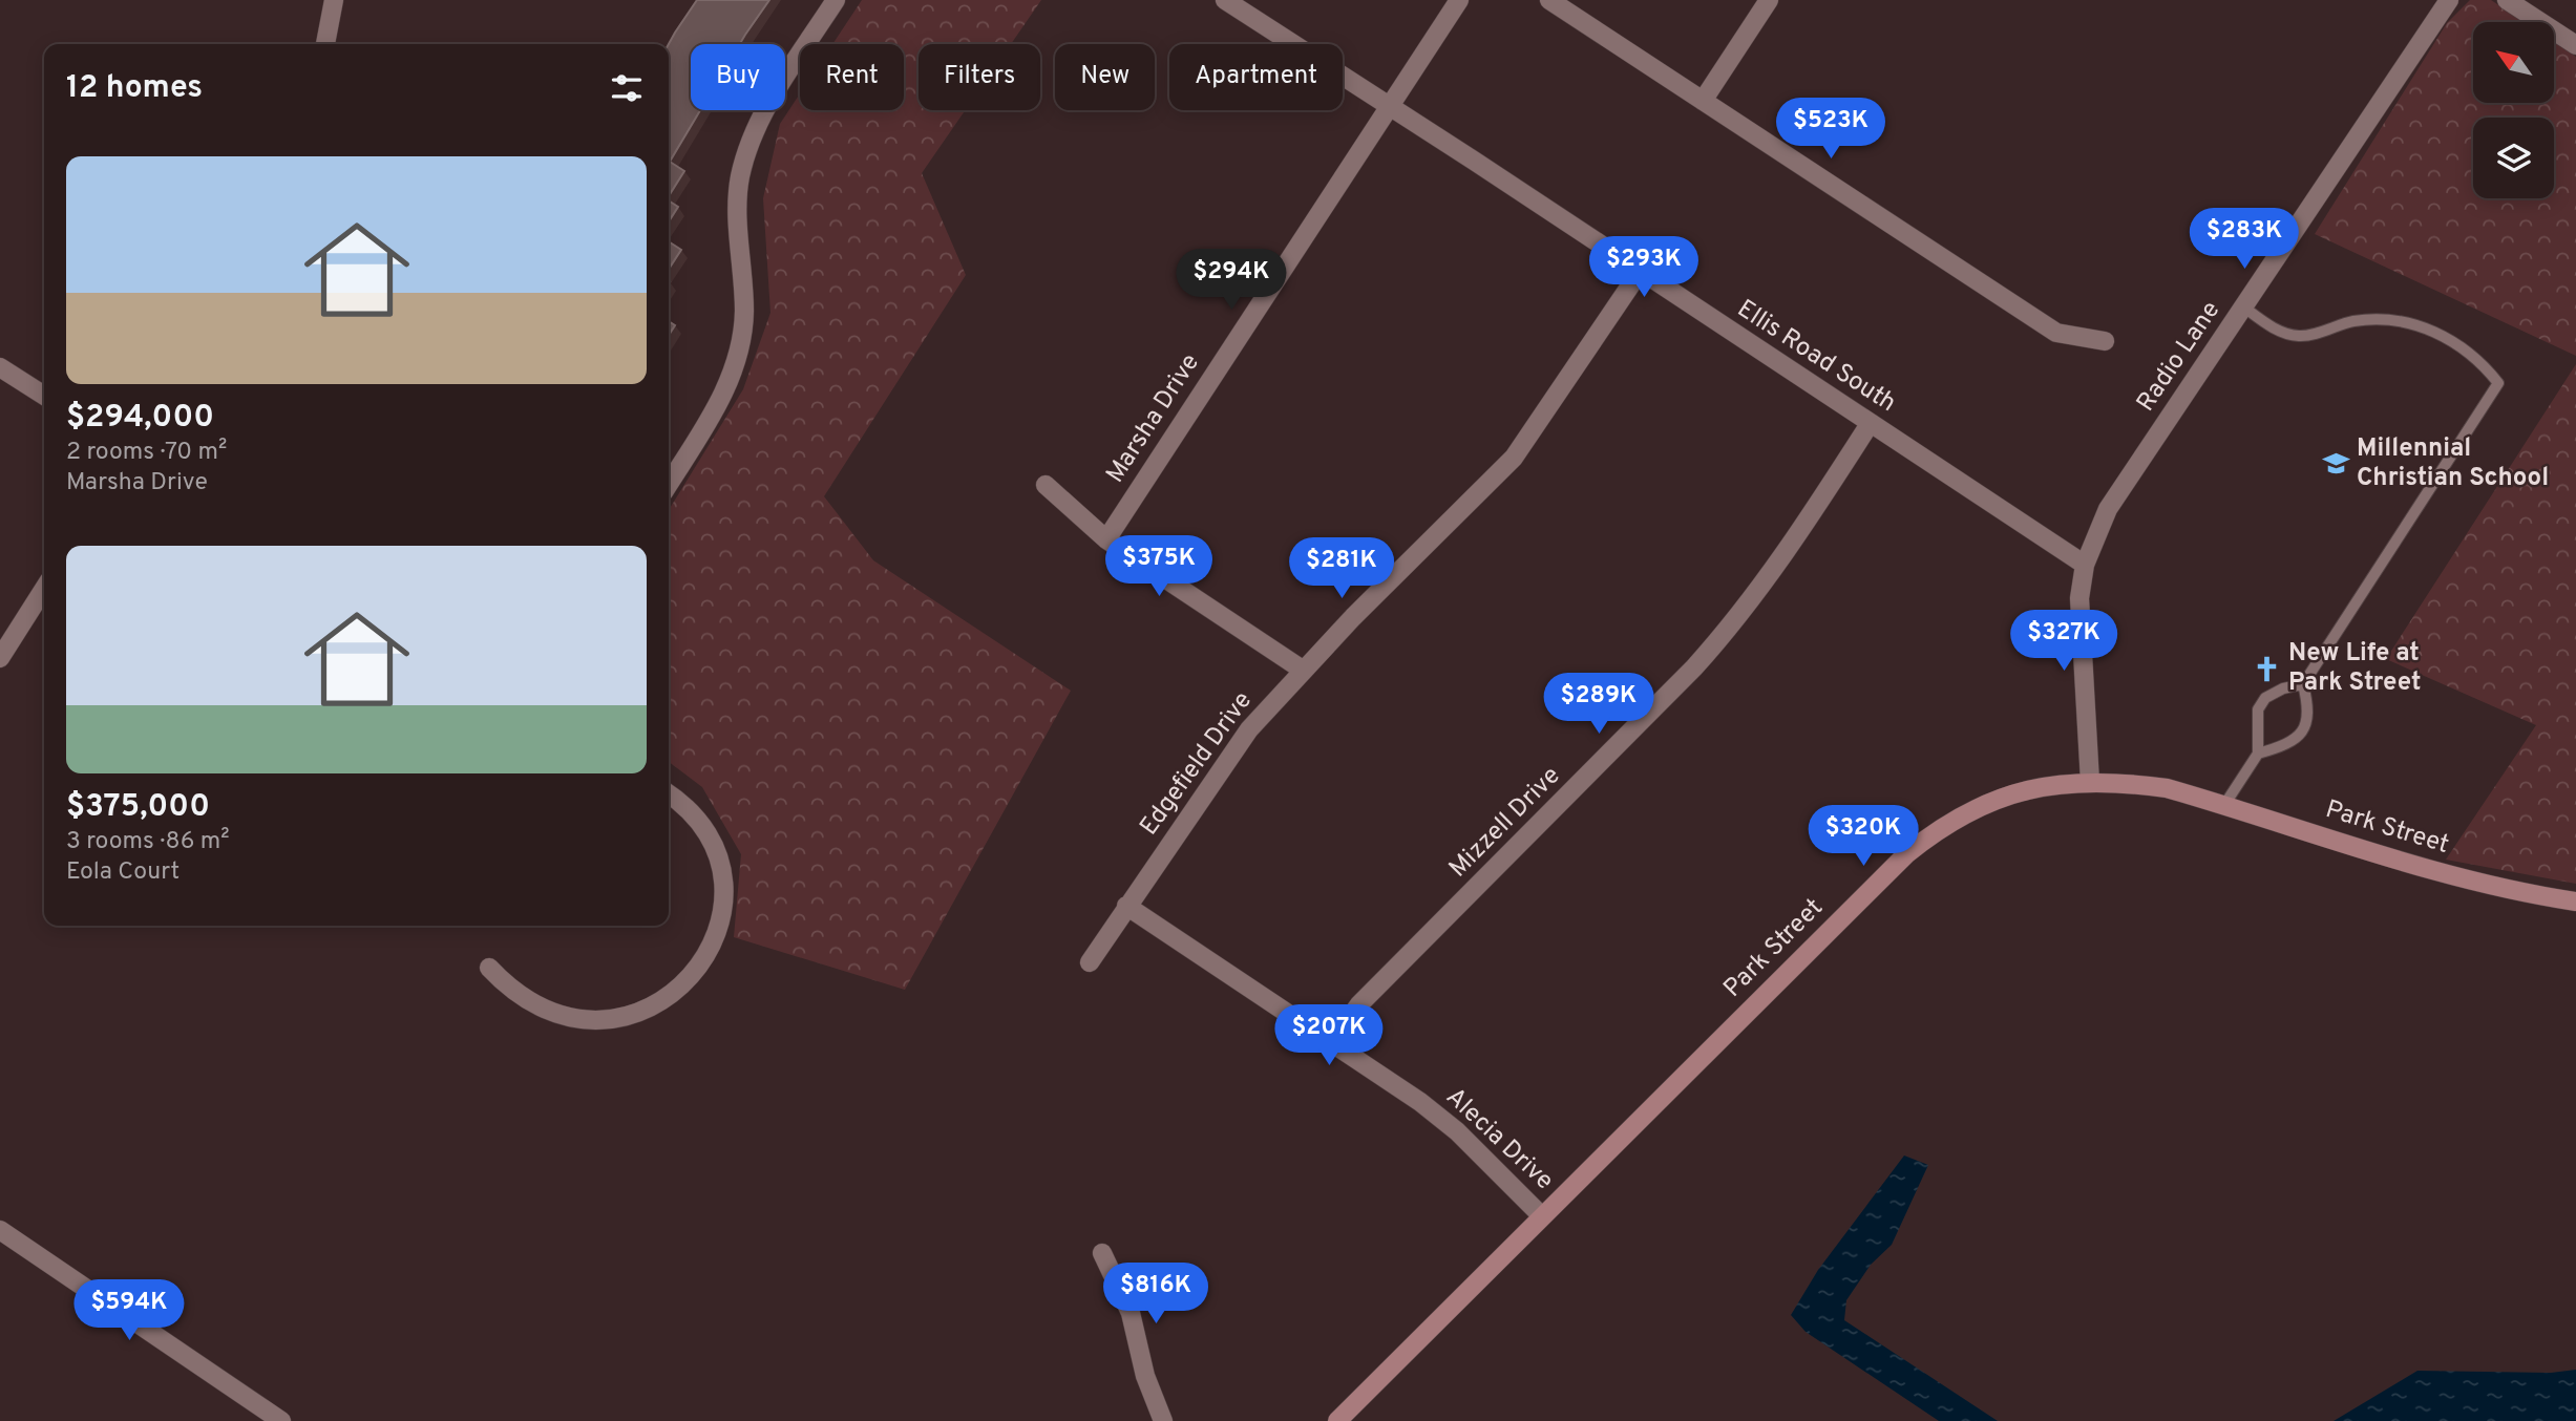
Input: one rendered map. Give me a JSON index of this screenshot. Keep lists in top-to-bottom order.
{
  "streets": {
    "street": [
      "Ellis Road South",
      "Radio Lane",
      "Marsha Drive",
      "Edgefield Drive",
      "Mizzell Drive",
      "Park Street",
      "Alecia Drive"
    ]
  },
  "crossings": [
    ["Ellis Road South", "Radio Lane"],
    ["Ellis Road South", "Marsha Drive"],
    ["Ellis Road South", "Edgefield Drive"],
    ["Ellis Road South", "Mizzell Drive"],
    ["Edgefield Drive", "Alecia Drive"],
    ["Mizzell Drive", "Alecia Drive"],
    ["Park Street", "Alecia Drive"]
  ],
  "places": {
    "school or university": ["Millennial Christian School"],
    "church": ["New Life at Park Street"]
  },
  "north": "top left",
  "page": {
    "chip": [
      "Buy",
      "Rent",
      "Filters",
      "New",
      "Apartment"
    ],
    "heading": "12 homes",
    "price": [
      "$523K",
      "$283K",
      "$293K",
      "$294K",
      "$375K",
      "$281K",
      "$327K",
      "$289K",
      "$320K",
      "$207K",
      "$816K",
      "$594K"
    ],
    "list": [
      {
        "name": "$294,000",
        "note": "2 rooms · 70 m² · Marsha Drive"
      },
      {
        "name": "$375,000",
        "note": "3 rooms · 86 m² · Eola Court"
      }
    ]
  }
}
